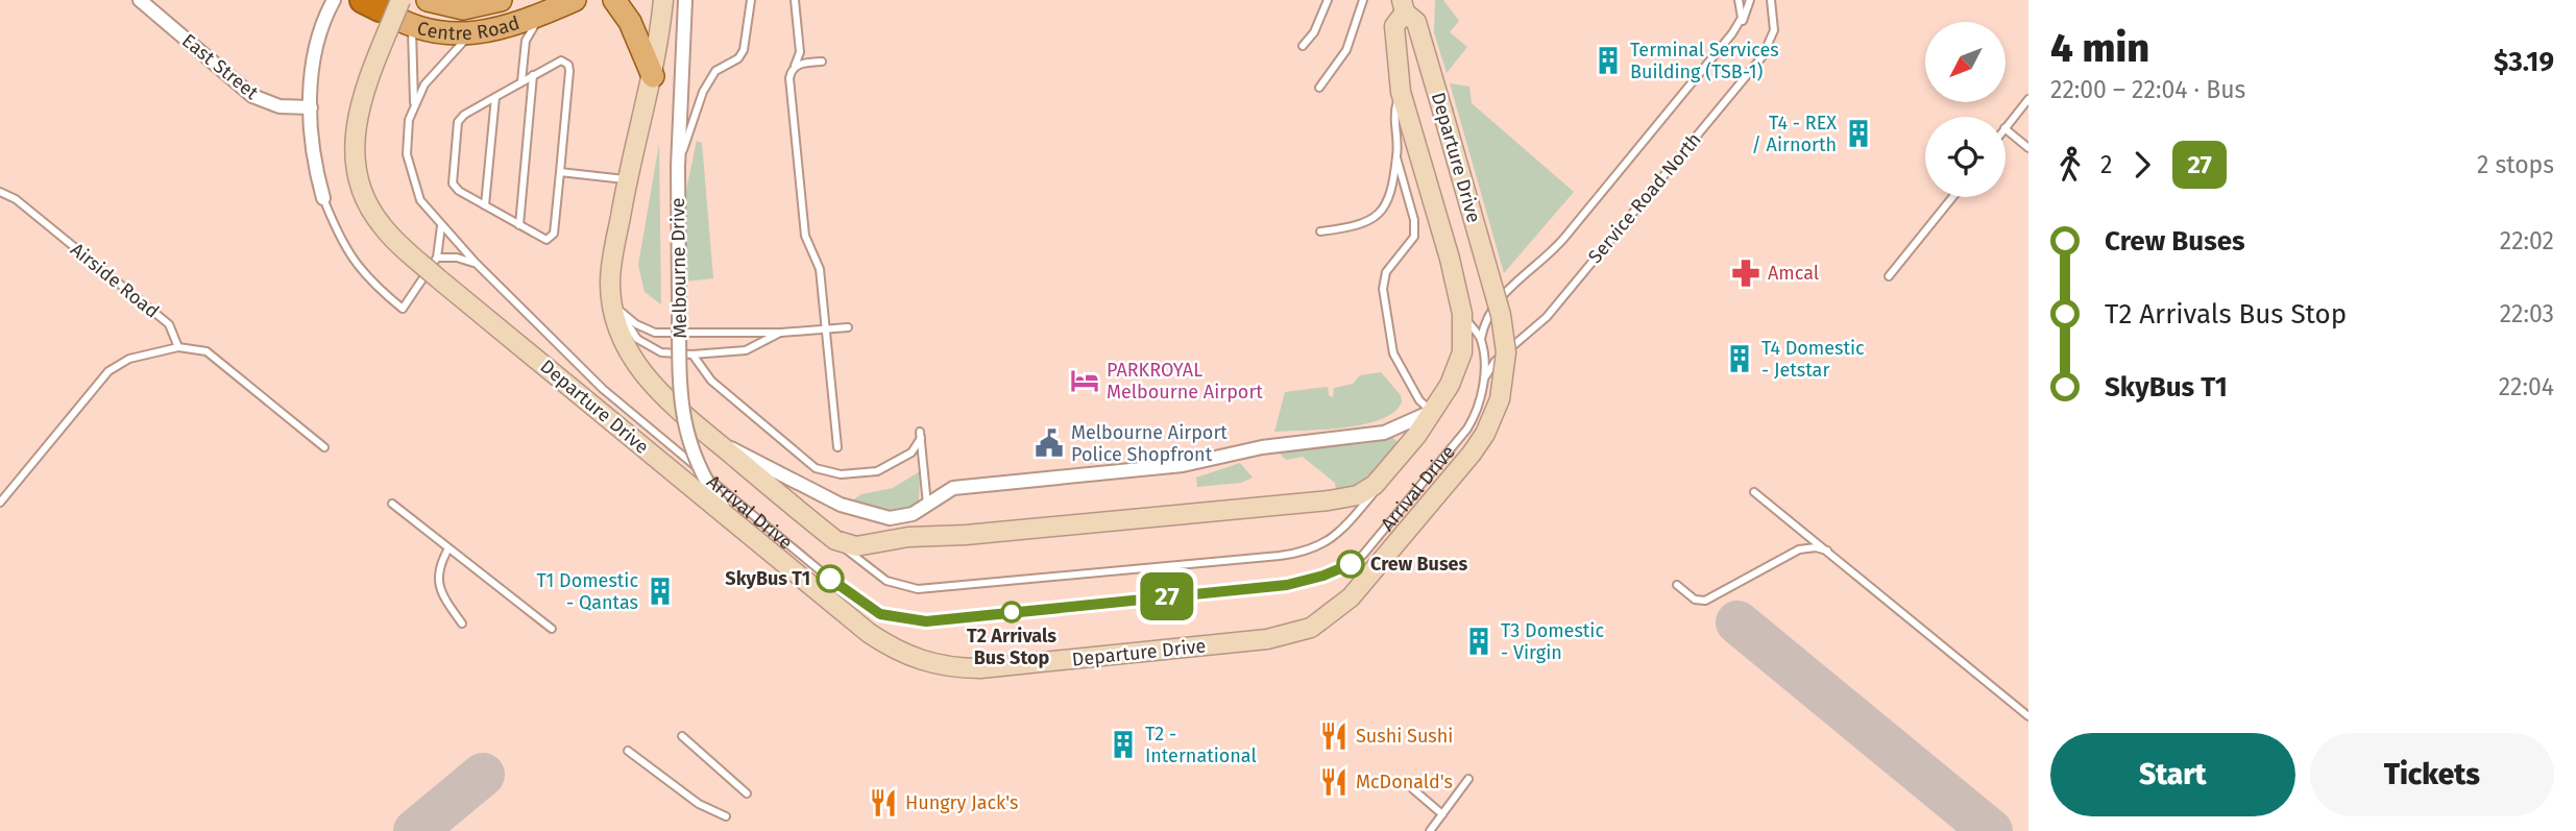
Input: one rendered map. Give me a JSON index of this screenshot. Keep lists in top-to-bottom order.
{
  "streets": {
    "main road": ["Centre Road", "Arrival Drive"],
    "street": ["East Street", "Departure Drive", "Melbourne Drive"],
    "lane": ["Service Road North", "Airside Road"]
  },
  "crossings": [
    ["Centre Road", "Departure Drive"],
    ["Centre Road", "Arrival Drive"],
    ["Departure Drive", "Melbourne Drive"],
    ["Departure Drive", "Arrival Drive"],
    ["Service Road North", "Arrival Drive"]
  ],
  "places": {
    "building": [
      "Terminal Services Building (TSB-1)",
      "T4 - REX / Airnorth",
      "T4 Domestic - Jetstar",
      "T1 Domestic - Qantas",
      "T3 Domestic - Virgin",
      "T2 - International"
    ],
    "pharmacy": ["Amcal"],
    "hotel": ["PARKROYAL Melbourne Airport"],
    "public building": ["Melbourne Airport Police Shopfront"],
    "other": ["Crew Buses", "SkyBus T1", "T2 Arrivals Bus Stop"],
    "restaurant": ["Sushi Sushi", "McDonald's", "Hungry Jack's"]
  },
  "lines": ["bus line 27"],
  "north": "bottom left",
  "page": {
    "on_map": "27",
    "heading": ["4 min", "22:00 – 22:04 · Bus", "$3.19"],
    "legs": ["2", "27", "2 stops"],
    "list": [
      {
        "name": "Crew Buses",
        "value": "22:02"
      },
      {
        "name": "T2 Arrivals Bus Stop",
        "value": "22:03"
      },
      {
        "name": "SkyBus T1",
        "value": "22:04"
      }
    ],
    "buttons": ["Start", "Tickets"]
  }
}
